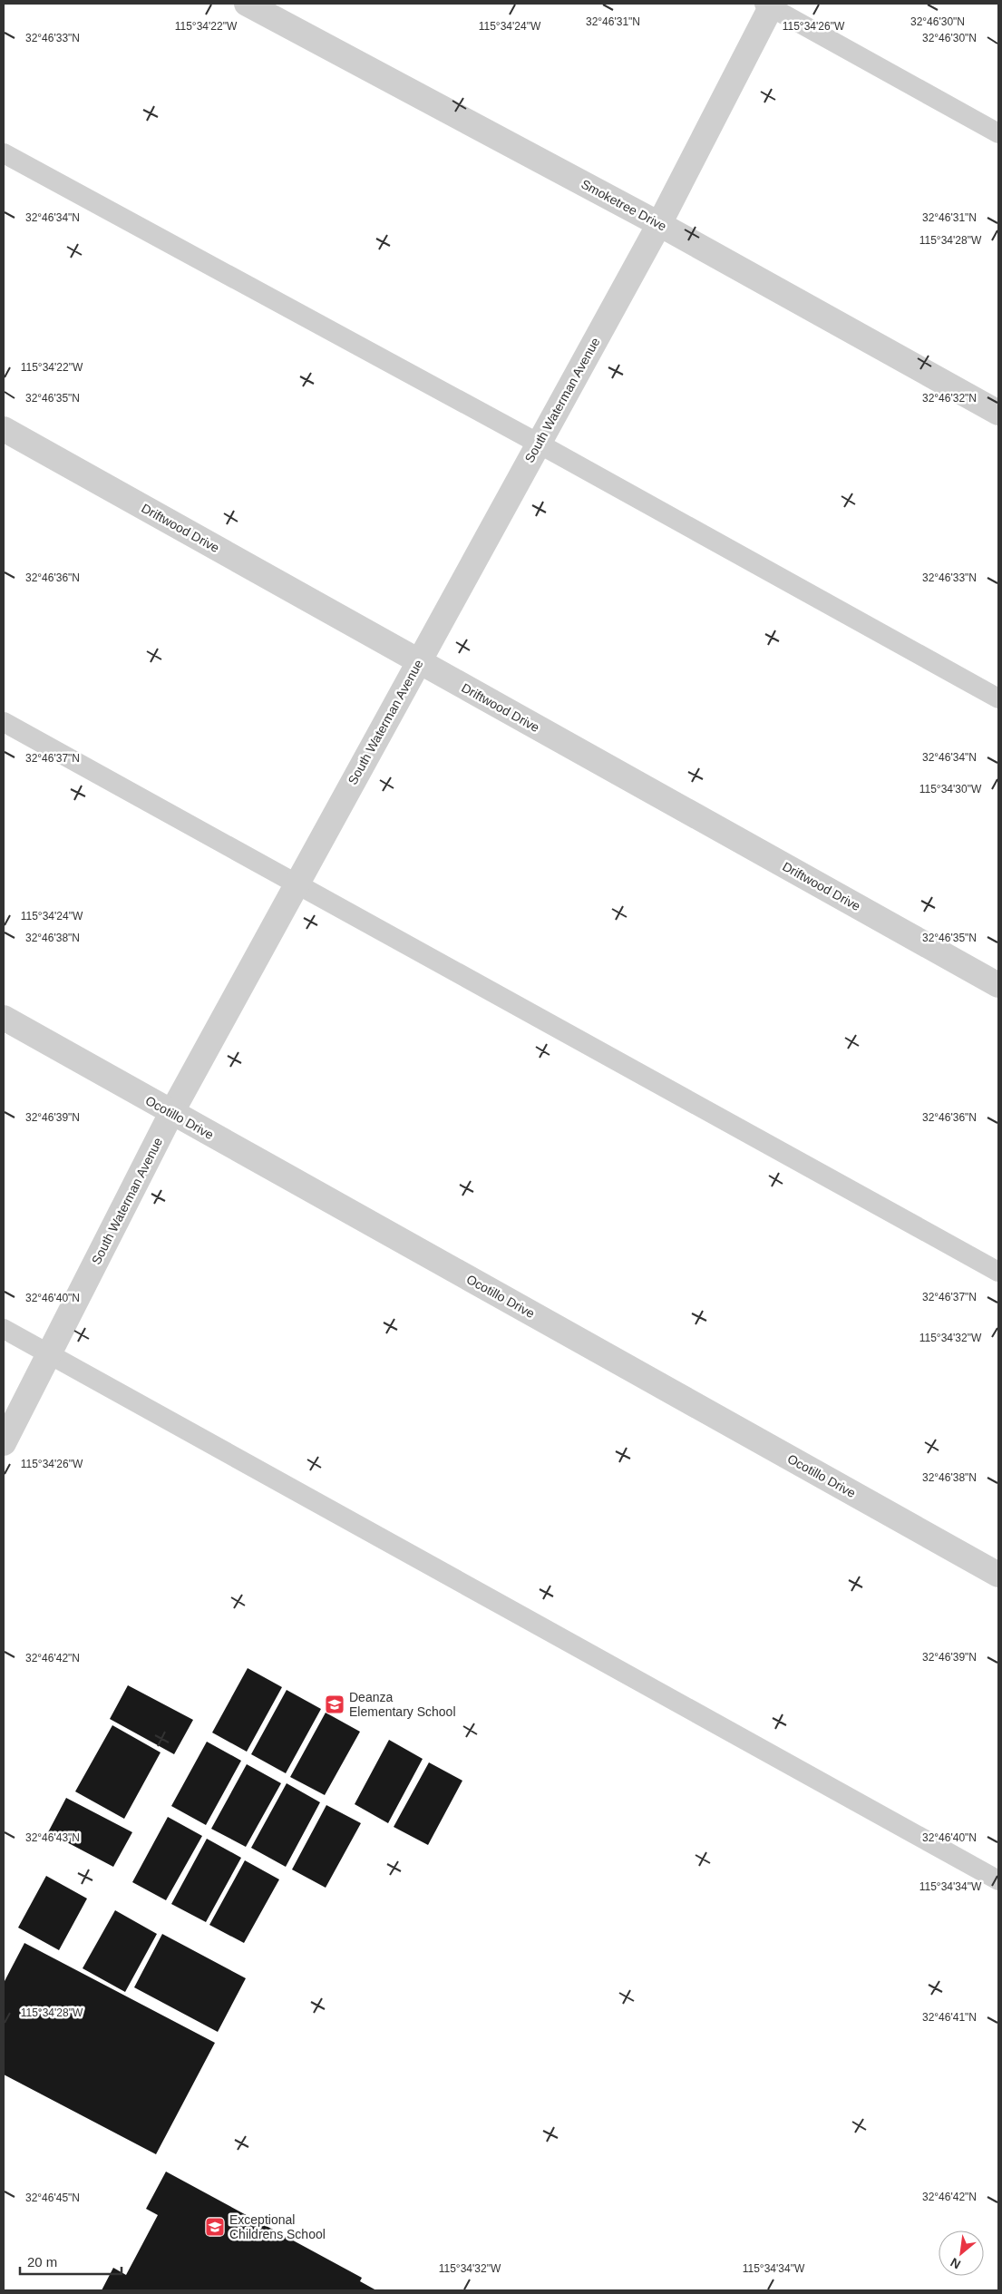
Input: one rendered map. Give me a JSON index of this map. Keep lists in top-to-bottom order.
{
  "streets": {
    "street": [
      "Smoketree Drive",
      "South Waterman Avenue",
      "Driftwood Drive",
      "Ocotillo Drive"
    ]
  },
  "crossings": [
    ["Smoketree Drive", "South Waterman Avenue"],
    ["South Waterman Avenue", "Driftwood Drive"],
    ["South Waterman Avenue", "Ocotillo Drive"]
  ],
  "places": {
    "school or university": ["Deanza Elementary School", "Exceptional Childrens School"]
  },
  "scale_bar": "20 m",
  "north": "bottom left",
  "coordinates": [
    "32°46'31\"N",
    "32°46'30\"N",
    "115°34'22\"W",
    "115°34'24\"W",
    "115°34'26\"W",
    "32°46'33\"N",
    "32°46'34\"N",
    "115°34'28\"W",
    "32°46'32\"N",
    "32°46'35\"N",
    "32°46'36\"N",
    "32°46'37\"N",
    "115°34'30\"W",
    "32°46'38\"N",
    "32°46'39\"N",
    "32°46'40\"N",
    "115°34'32\"W",
    "32°46'42\"N",
    "32°46'43\"N",
    "115°34'34\"W",
    "32°46'41\"N",
    "32°46'45\"N"
  ]
}
